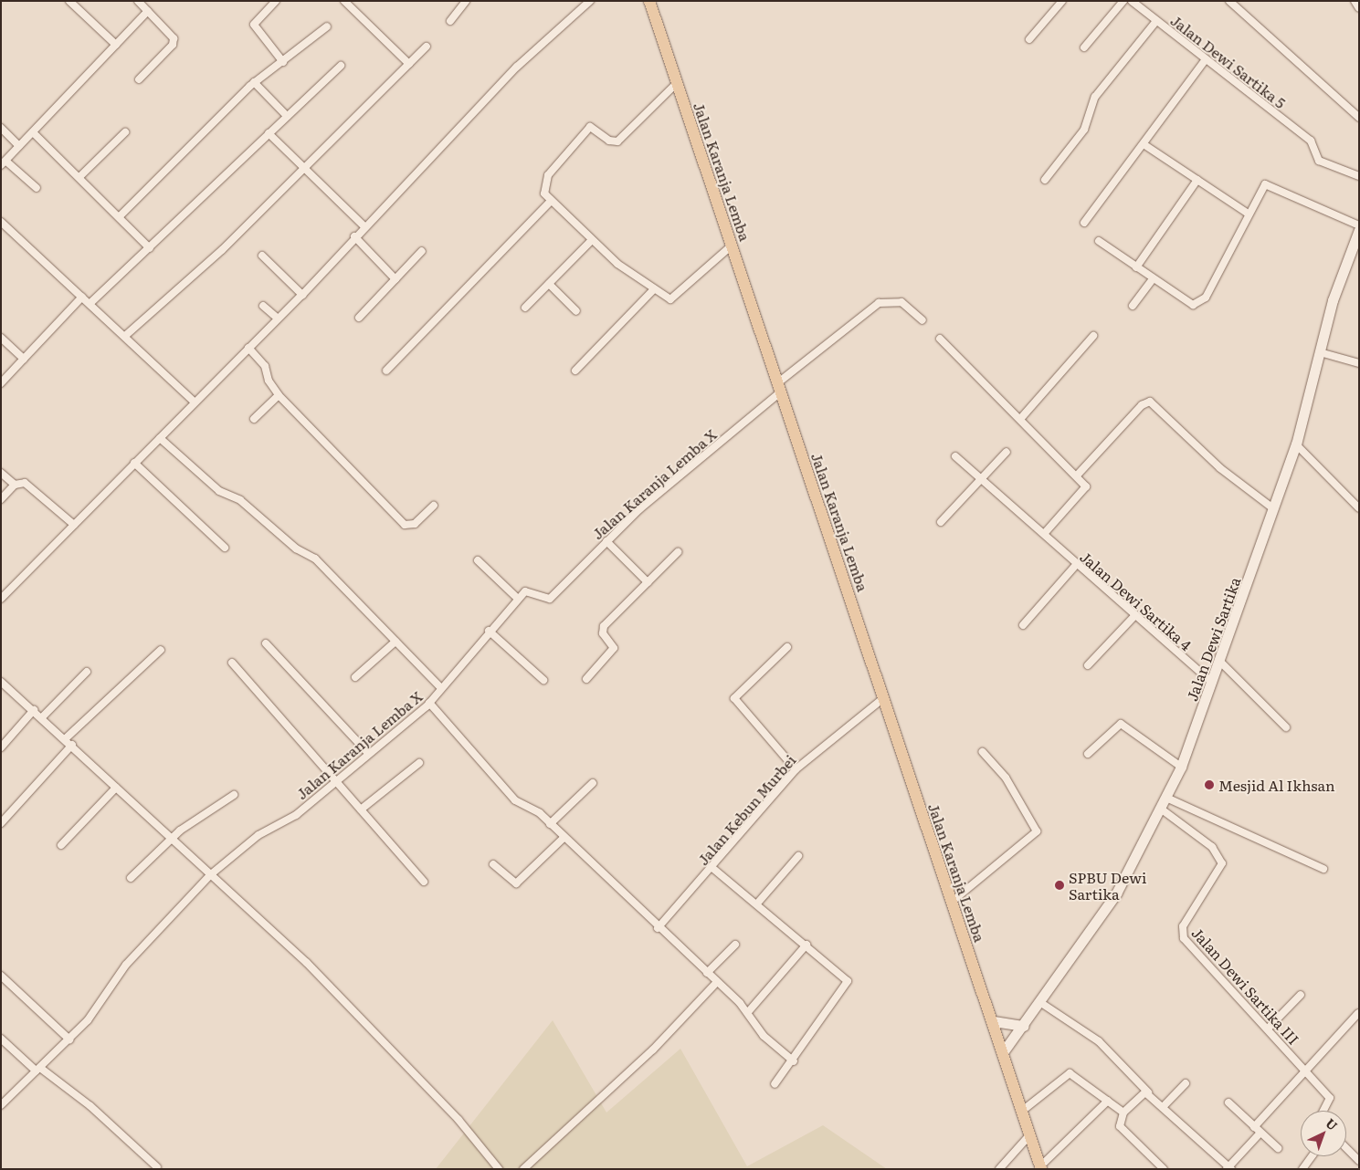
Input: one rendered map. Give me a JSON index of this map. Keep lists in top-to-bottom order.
{
  "streets": {
    "main road": ["Jalan Karanja Lemba", "Jalan Dewi Sartika"],
    "street": [
      "Jalan Dewi Sartika 5",
      "Jalan Karanja Lemba X",
      "Jalan Dewi Sartika 4",
      "Jalan Kebun Murbei",
      "Jalan Dewi Sartika III"
    ]
  },
  "crossings": [
    ["Jalan Karanja Lemba", "Jalan Karanja Lemba X"],
    ["Jalan Karanja Lemba", "Jalan Dewi Sartika"],
    ["Jalan Karanja Lemba", "Jalan Kebun Murbei"],
    ["Jalan Dewi Sartika 4", "Jalan Dewi Sartika"],
    ["Jalan Dewi Sartika", "Jalan Dewi Sartika III"]
  ],
  "places": ["Mesjid Al Ikhsan", "SPBU Dewi Sartika"],
  "north": "top right"
}
